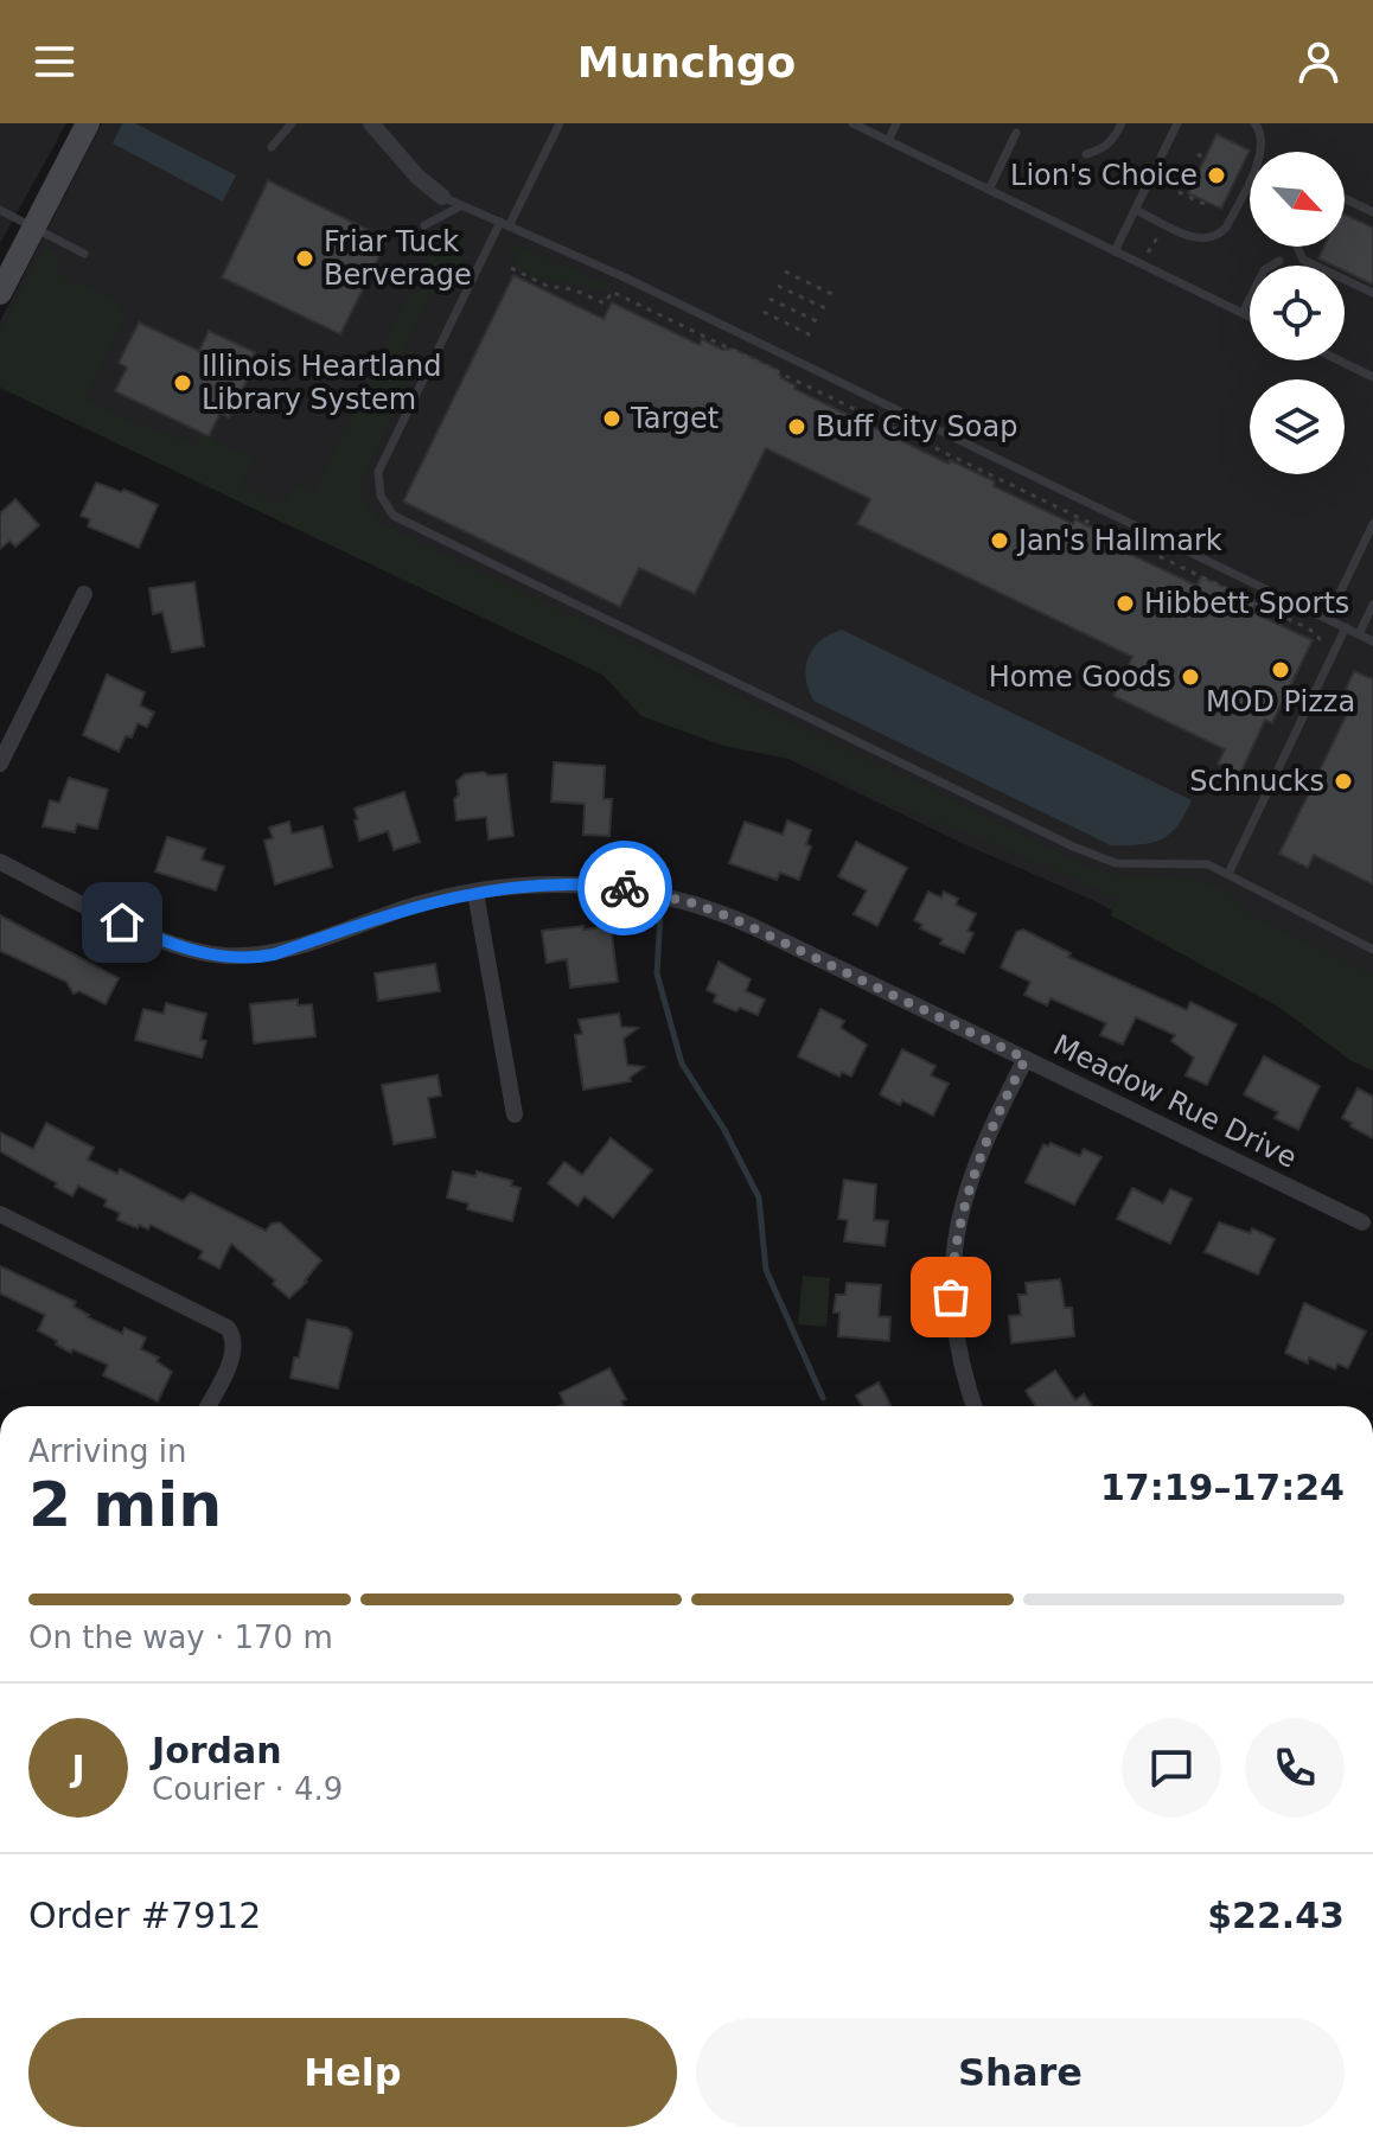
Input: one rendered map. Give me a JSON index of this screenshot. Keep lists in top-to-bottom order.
{
  "streets": {
    "street": ["Meadow Rue Drive"]
  },
  "places": [
    "Lion's Choice",
    "Friar Tuck Berverage",
    "Illinois Heartland Library System",
    "Target",
    "Buff City Soap",
    "Jan's Hallmark",
    "Hibbett Sports",
    "MOD Pizza",
    "Home Goods",
    "Schnucks"
  ],
  "north": "bottom right",
  "page": {
    "header": "Munchgo",
    "heading": ["2 min", "Arriving in", "17:19–17:24"],
    "panel": [
      "Jordan",
      "Courier · 4.9",
      "Order #7912",
      "$22.43"
    ],
    "bar": "On the way · 170 m",
    "round": "J",
    "buttons": ["Help", "Share"]
  }
}
